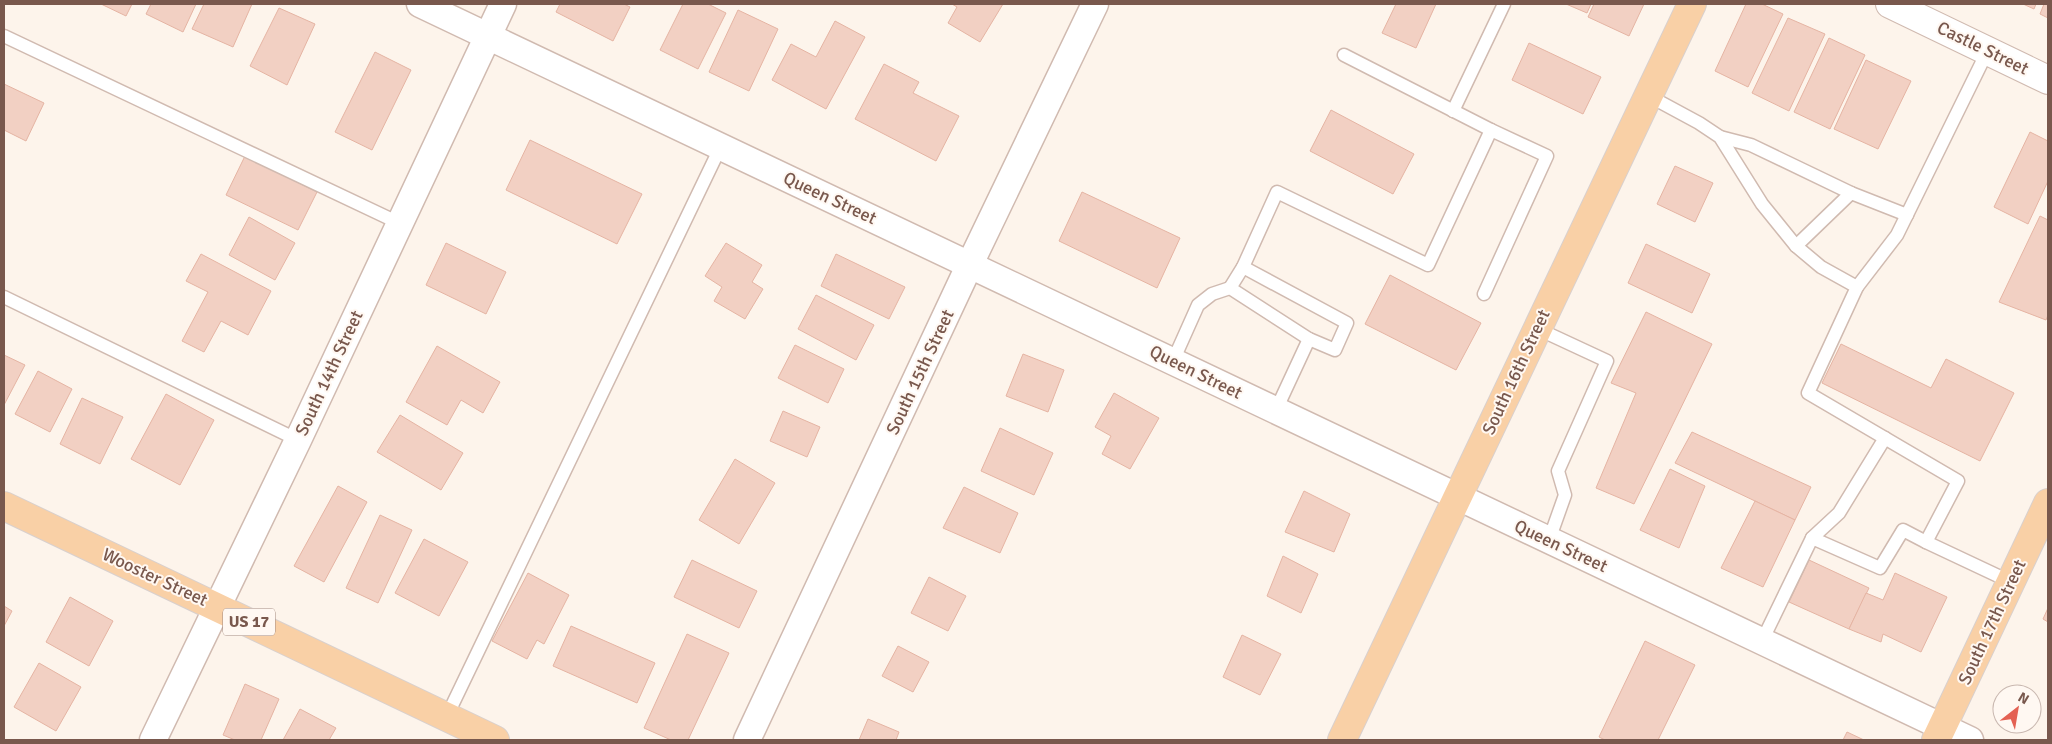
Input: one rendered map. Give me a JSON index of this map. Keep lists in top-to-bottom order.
{
  "streets": {
    "main road": [
      "South 16th Street",
      "Wooster Street",
      "US 17",
      "South 17th Street"
    ],
    "street": [
      "Castle Street",
      "Queen Street",
      "South 15th Street",
      "South 14th Street"
    ]
  },
  "crossings": [
    ["Queen Street", "South 15th Street"],
    ["Queen Street", "South 16th Street"],
    ["Queen Street", "South 14th Street"],
    ["Queen Street", "South 17th Street"],
    ["South 14th Street", "Wooster Street"]
  ],
  "north": "top right"
}
